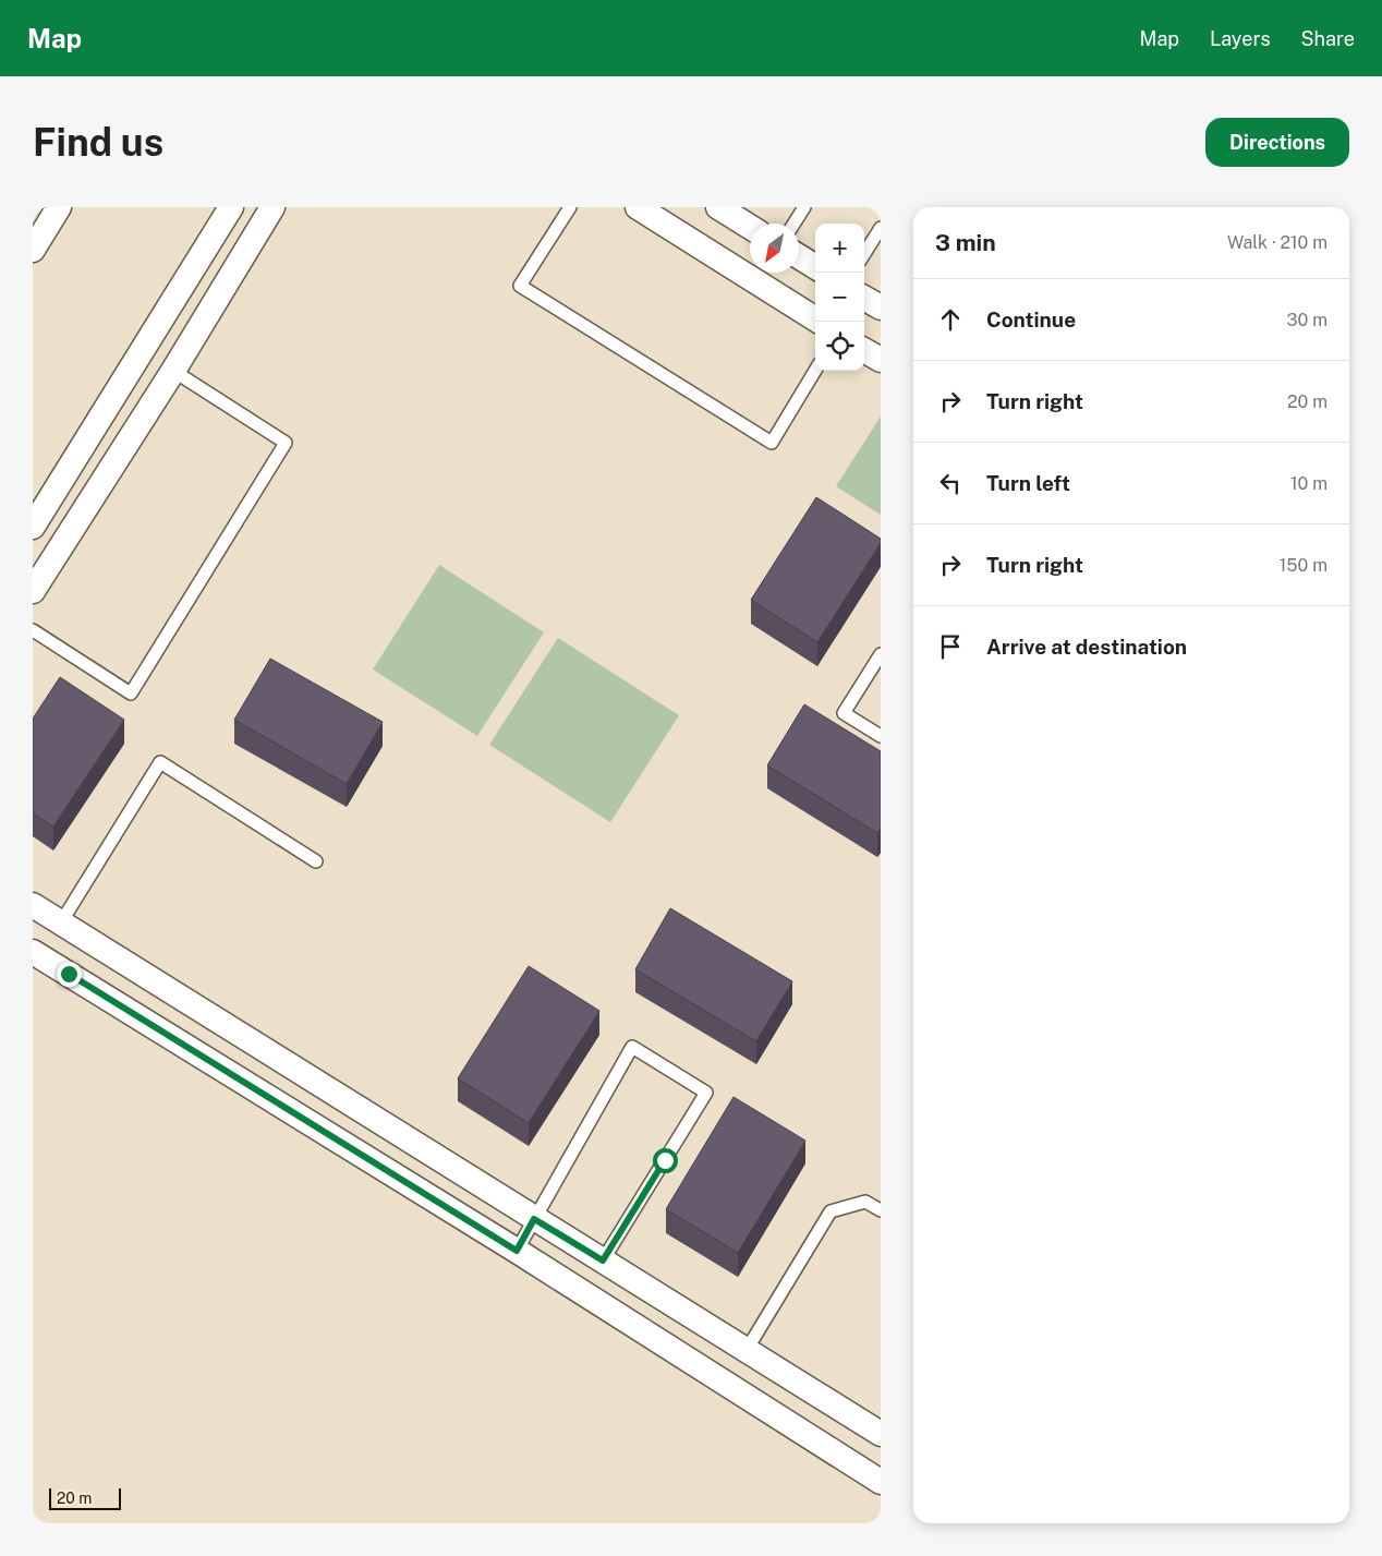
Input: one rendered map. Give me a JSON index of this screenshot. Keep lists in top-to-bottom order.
{
  "scale_bar": "20 m",
  "north": "bottom left",
  "page": {
    "header": "Map",
    "nav": ["Map", "Layers", "Share"],
    "buttons": "Directions",
    "title": "Find us",
    "heading": ["3 min", "Walk · 210 m"],
    "map_buttons": ["+", "−"],
    "list": [
      ["Continue", "30 m"],
      ["Turn right", "20 m"],
      ["Turn left", "10 m"],
      ["Turn right", "150 m"],
      "Arrive at destination"
    ],
    "scale": "20 m"
  }
}
